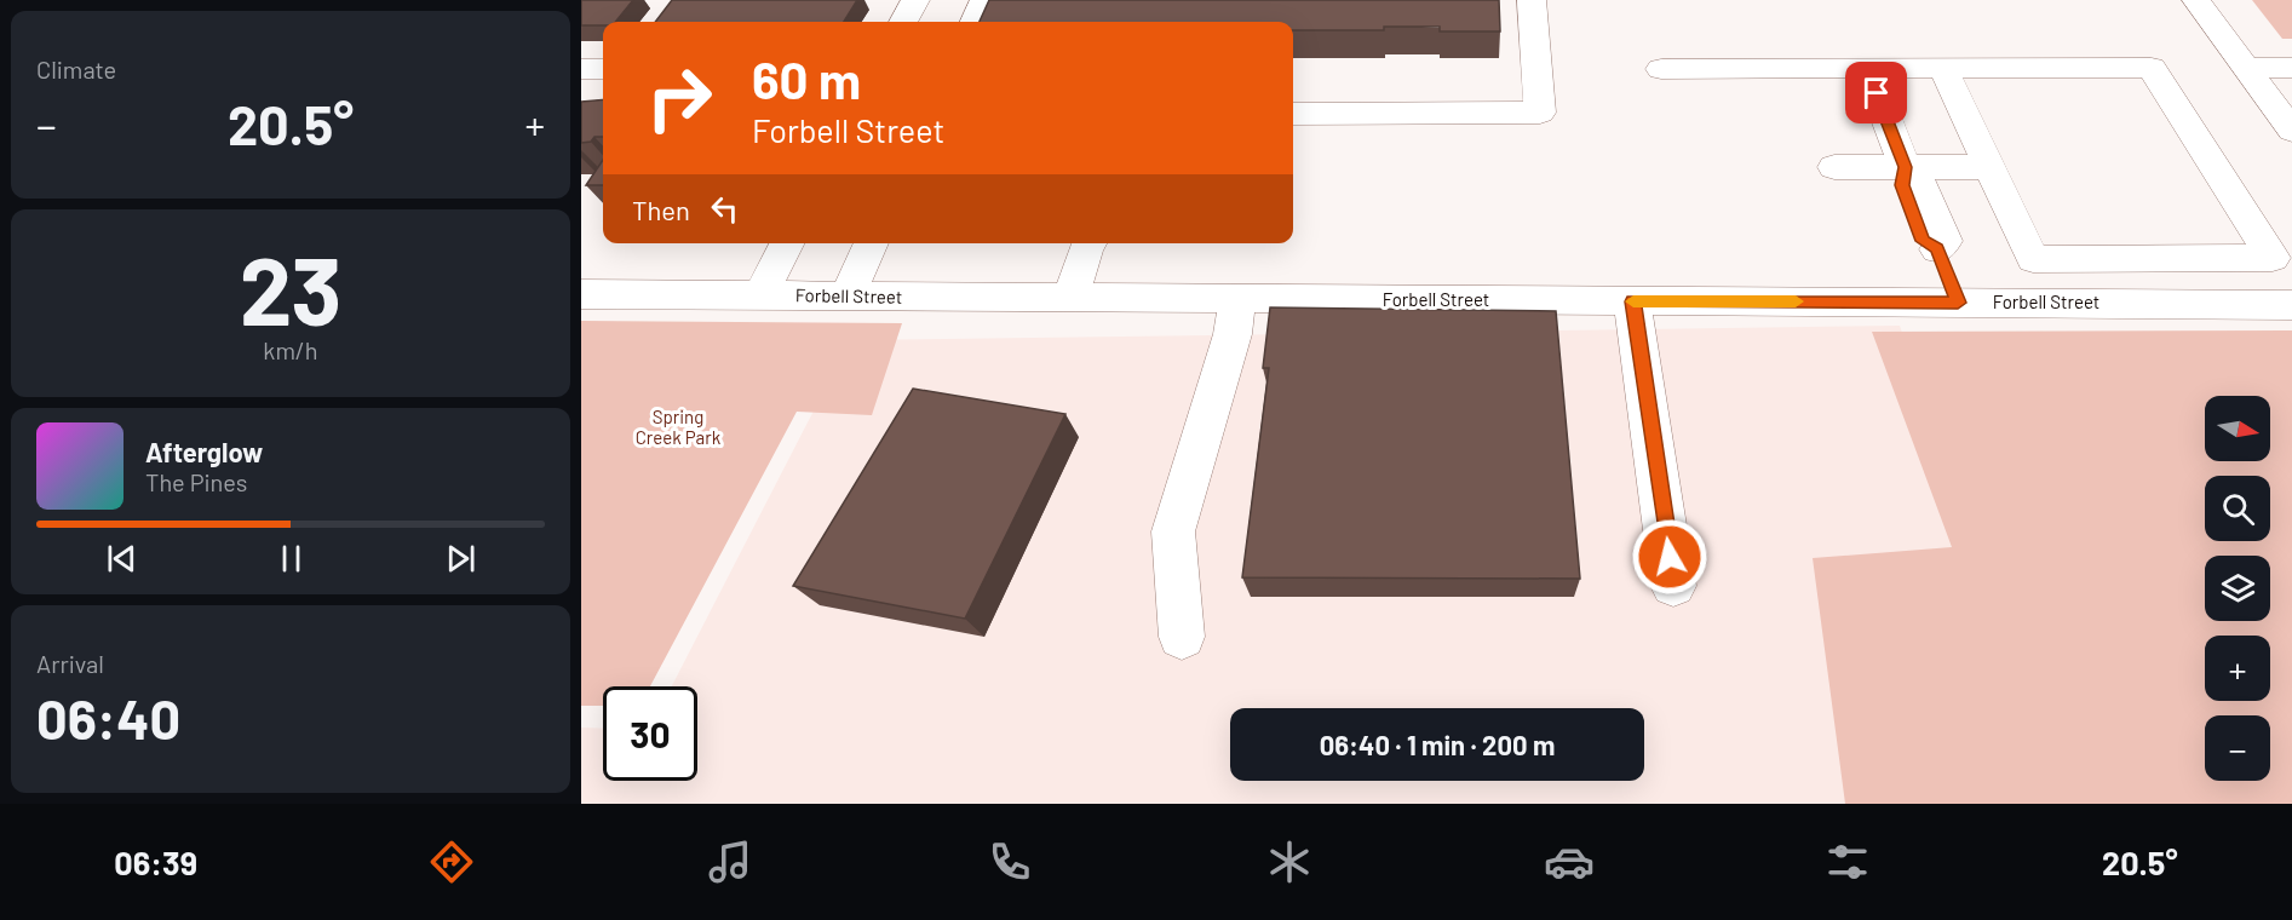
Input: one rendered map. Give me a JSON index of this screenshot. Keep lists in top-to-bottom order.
{
  "streets": {
    "street": ["Forbell Street"]
  },
  "parks": ["Spring Creek Park"],
  "north": "right",
  "page": {
    "tile": [
      "Climate",
      ["23", "km/h"],
      ["Arrival", "06:40"]
    ],
    "turn": ["60 m", "Forbell Street"],
    "heat": ["−", "20.5°", "+"],
    "then": "Then",
    "map_buttons": ["+", "−"],
    "song": ["Afterglow", "The Pines"],
    "limit": "30",
    "trip": "06:40 · 1 min · 200 m",
    "tabs": ["06:39", "20.5°"]
  }
}
